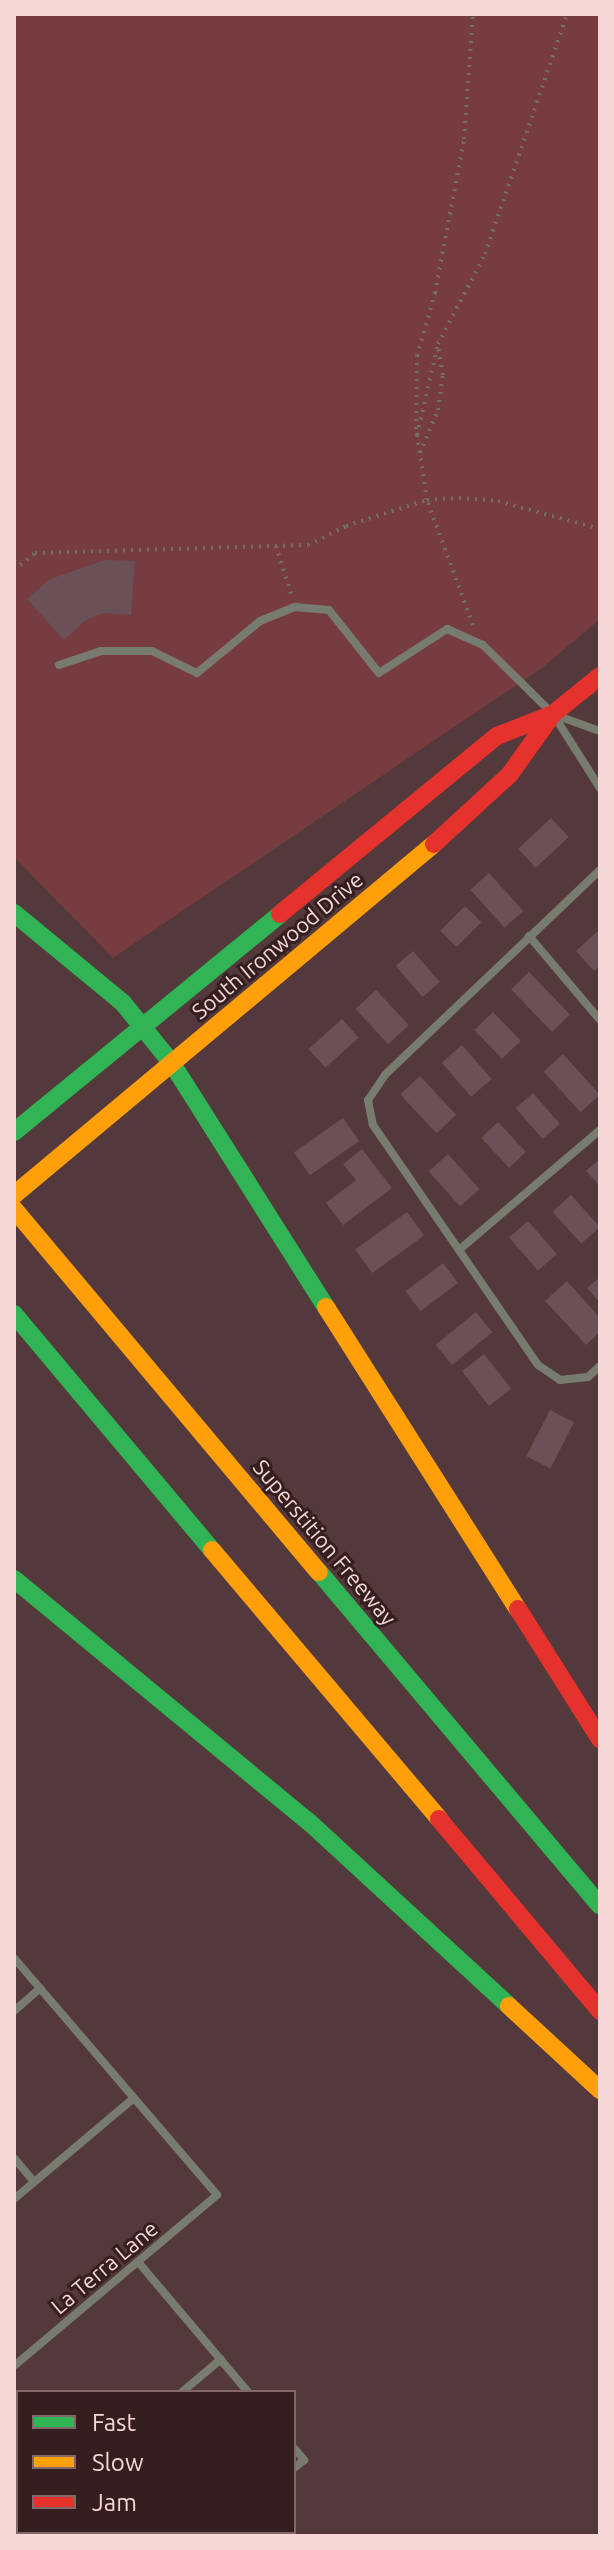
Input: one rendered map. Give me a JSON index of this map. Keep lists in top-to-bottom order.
{
  "streets": {
    "main road": ["South Ironwood Drive", "Superstition Freeway"],
    "lane": ["La Terra Lane"]
  },
  "legend": ["Fast", "Slow", "Jam"]
}
